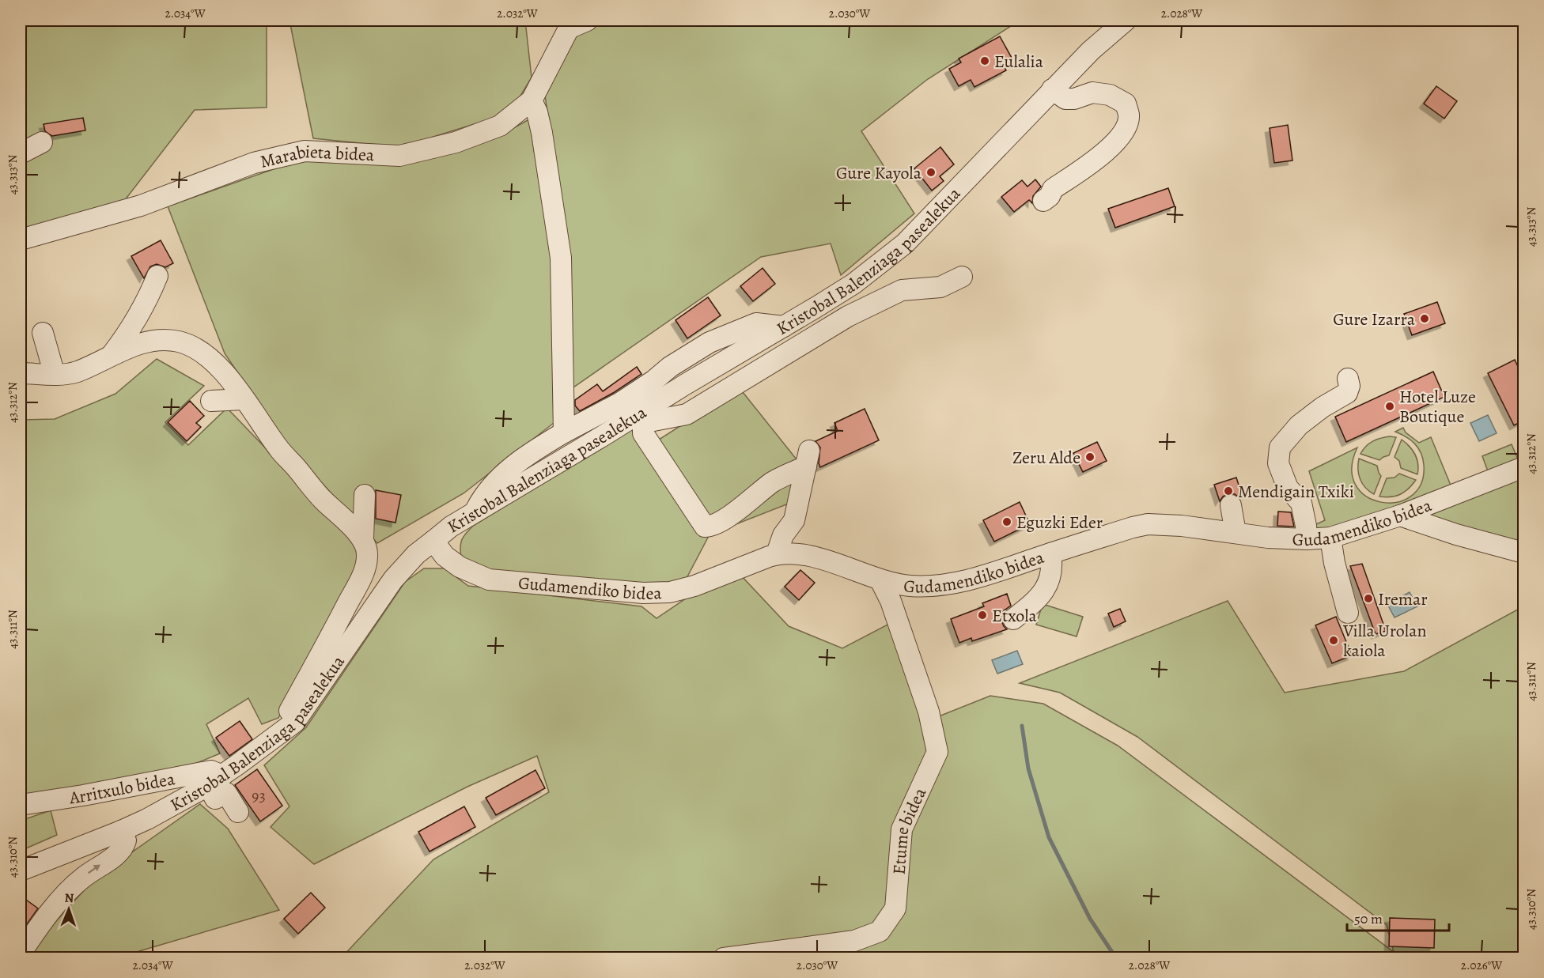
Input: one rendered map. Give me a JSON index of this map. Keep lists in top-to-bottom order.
{
  "streets": {
    "street": [
      "Marabieta bidea",
      "Kristobal Balenziaga pasealekua",
      "Gudamendiko bidea",
      "Arritxulo bidea",
      "Etume bidea"
    ]
  },
  "crossings": [
    ["Kristobal Balenziaga pasealekua", "Gudamendiko bidea"],
    ["Kristobal Balenziaga pasealekua", "Arritxulo bidea"],
    ["Gudamendiko bidea", "Etume bidea"]
  ],
  "places": [
    "Eulalia",
    "Gure Kayola",
    "Gure Izarra",
    "Hotel Luze Boutique",
    "Zeru Alde",
    "Mendigain Txiki",
    "Eguzki Eder",
    "Iremar",
    "Etxola",
    "Villa Urolan kaiola"
  ],
  "house_numbers": ["93"],
  "scale_bar": "50 m",
  "north": "top",
  "coordinates": [
    "2.034°W",
    "2.032°W",
    "2.030°W",
    "2.028°W",
    "43.313°N",
    "43.312°N",
    "43.311°N",
    "43.310°N",
    "2.026°W"
  ]
}
